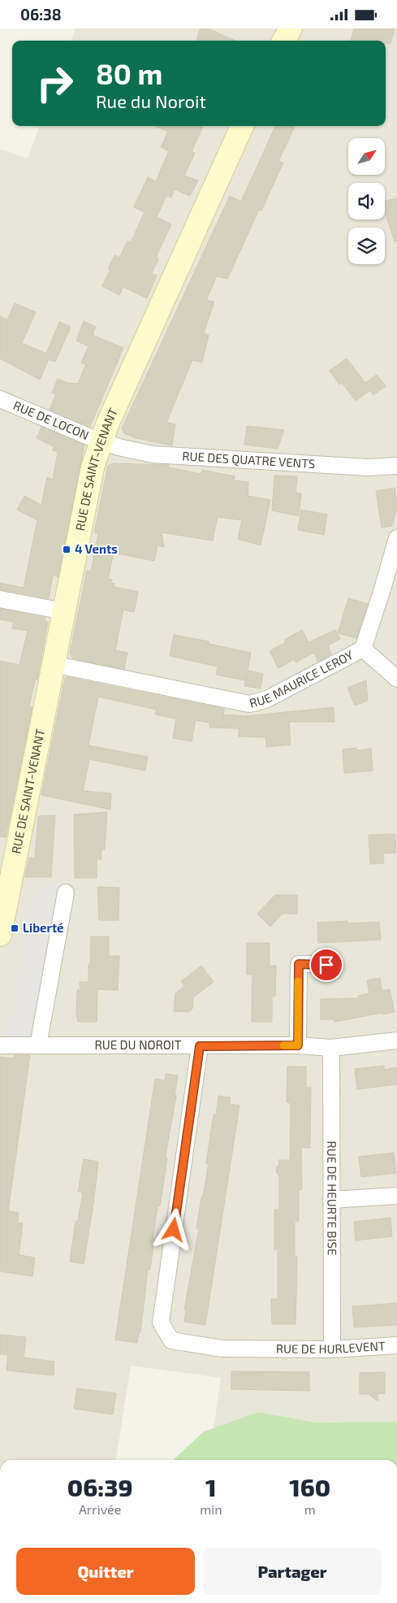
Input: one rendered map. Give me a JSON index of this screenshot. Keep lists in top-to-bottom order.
{
  "streets": {
    "main road": ["RUE DE SAINT-VENANT"],
    "street": [
      "RUE DE LOCON",
      "RUE DES QUATRE VENTS",
      "RUE MAURICE LEROY",
      "RUE DU NOROIT",
      "RUE DE HEURTE BISE",
      "RUE DE HURLEVENT"
    ]
  },
  "crossings": [
    ["RUE DE LOCON", "RUE DES QUATRE VENTS"],
    ["RUE DE LOCON", "RUE DE SAINT-VENANT"],
    ["RUE DES QUATRE VENTS", "RUE DE SAINT-VENANT"],
    ["RUE DE SAINT-VENANT", "RUE MAURICE LEROY"],
    ["RUE DU NOROIT", "RUE DE HEURTE BISE"],
    ["RUE DU NOROIT", "RUE DE HURLEVENT"],
    ["RUE DE HEURTE BISE", "RUE DE HURLEVENT"]
  ],
  "places": {
    "transit": ["4 Vents", "Liberté"]
  },
  "north": "top right",
  "page": {
    "status": "06:38",
    "turn": ["80 m", "Rue du Noroit"],
    "eta": [
      "06:39",
      "Arrivée",
      "1",
      "min",
      "160",
      "m"
    ],
    "buttons": ["Quitter", "Partager"]
  }
}
